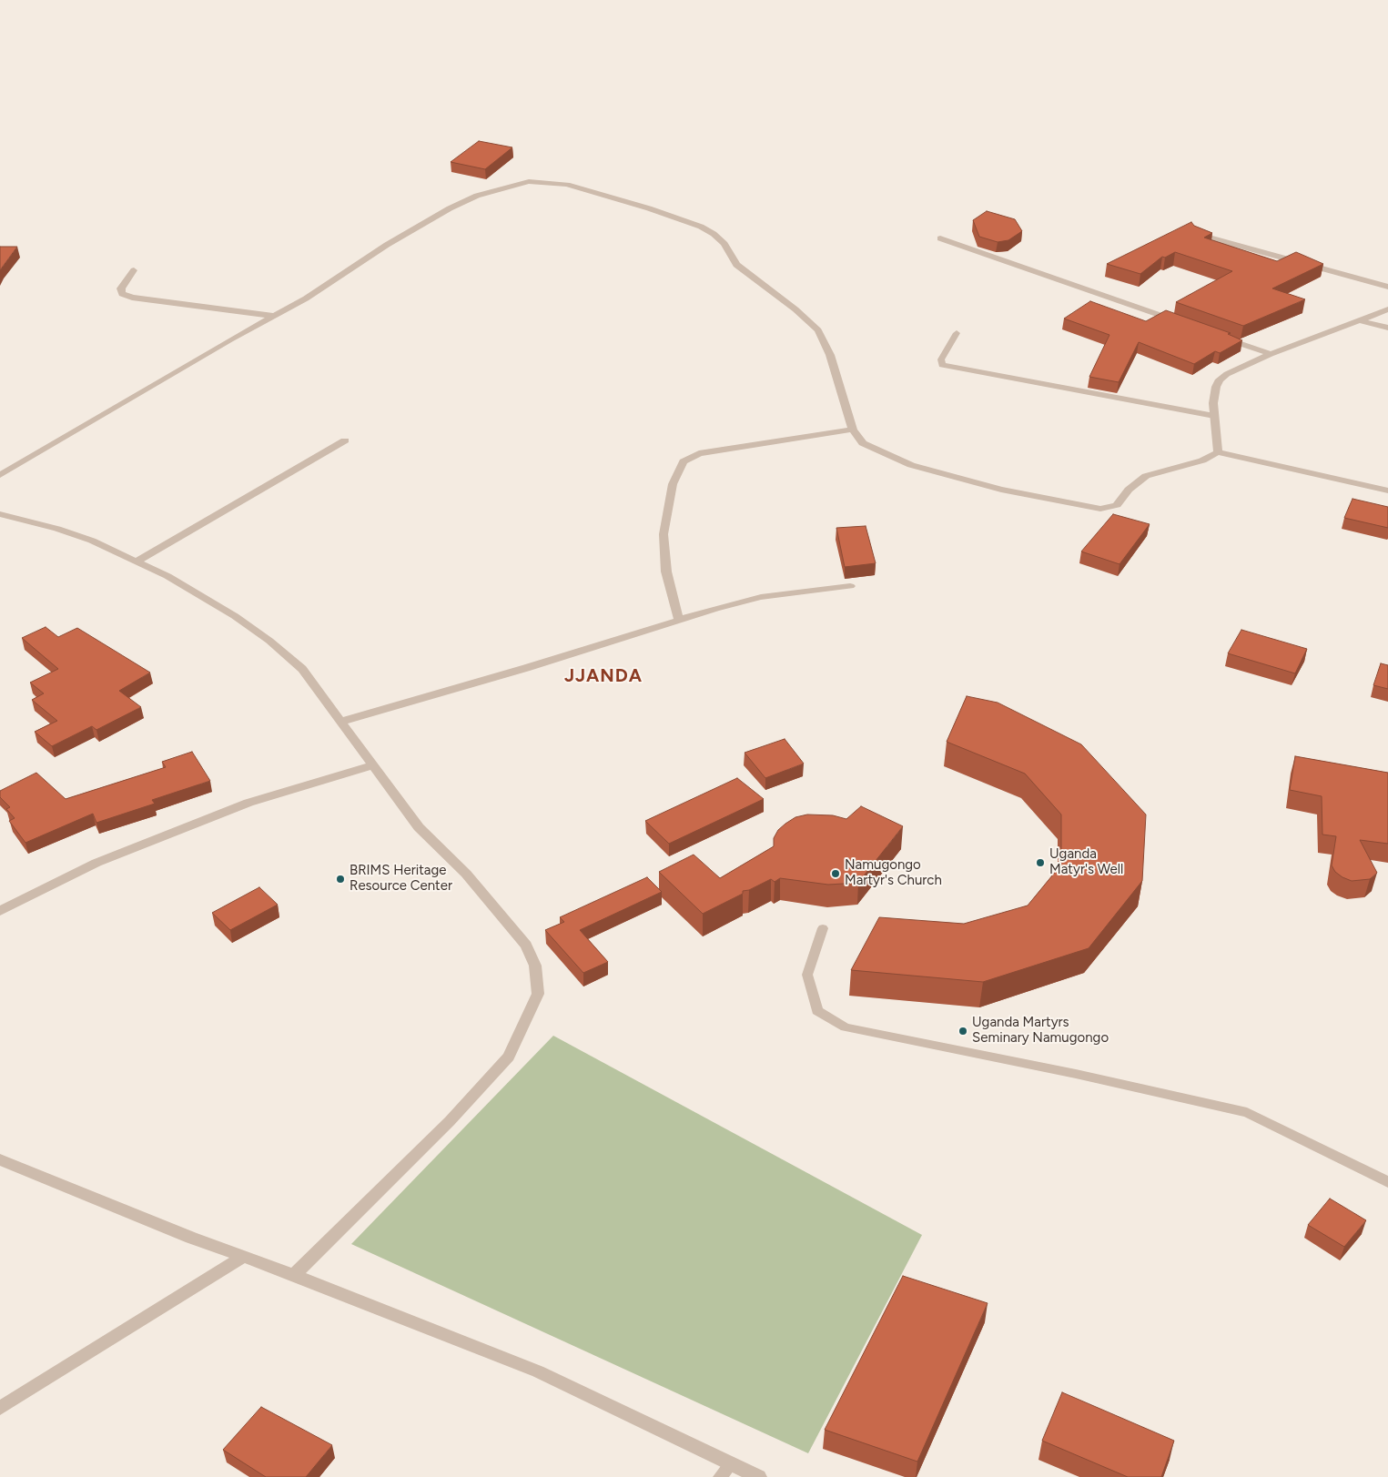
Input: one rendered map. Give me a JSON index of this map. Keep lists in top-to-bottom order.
{
  "districts": ["JJANDA"],
  "places": [
    "Uganda Matyr's Well",
    "Namugongo Martyr's Church",
    "BRIMS Heritage Resource Center",
    "Uganda Martyrs Seminary Namugongo"
  ]
}
